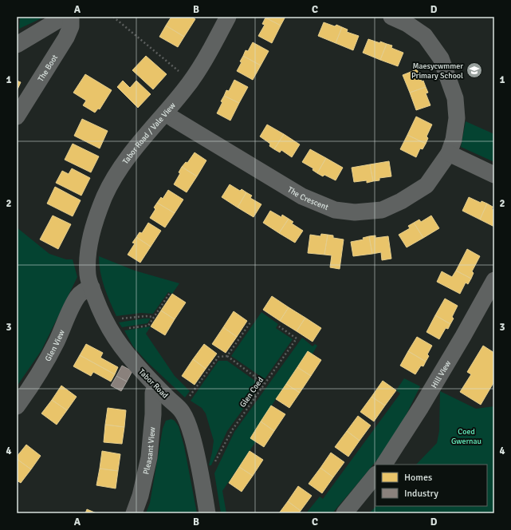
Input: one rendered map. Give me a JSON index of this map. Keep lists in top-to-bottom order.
{
  "streets": {
    "street": [
      "The Boot",
      "Tabor Road / Vale View",
      "The Crescent",
      "Glen View",
      "Hill View",
      "Tabor Road",
      "Pleasant View"
    ],
    "path": ["Glen Coed"]
  },
  "crossings": [
    ["Tabor Road / Vale View", "The Crescent"],
    ["Tabor Road / Vale View", "Tabor Road"],
    ["Glen View", "Tabor Road"],
    ["Tabor Road", "Pleasant View"]
  ],
  "parks": ["Coed Gwernau"],
  "places": {
    "school or university": ["Maesycwmmer Primary School"]
  },
  "legend": ["Homes", "Industry"],
  "grid": {
    "columns": [
      "A",
      "B",
      "C",
      "D"
    ],
    "rows": [
      "1",
      "2",
      "3",
      "4"
    ]
  }
}
